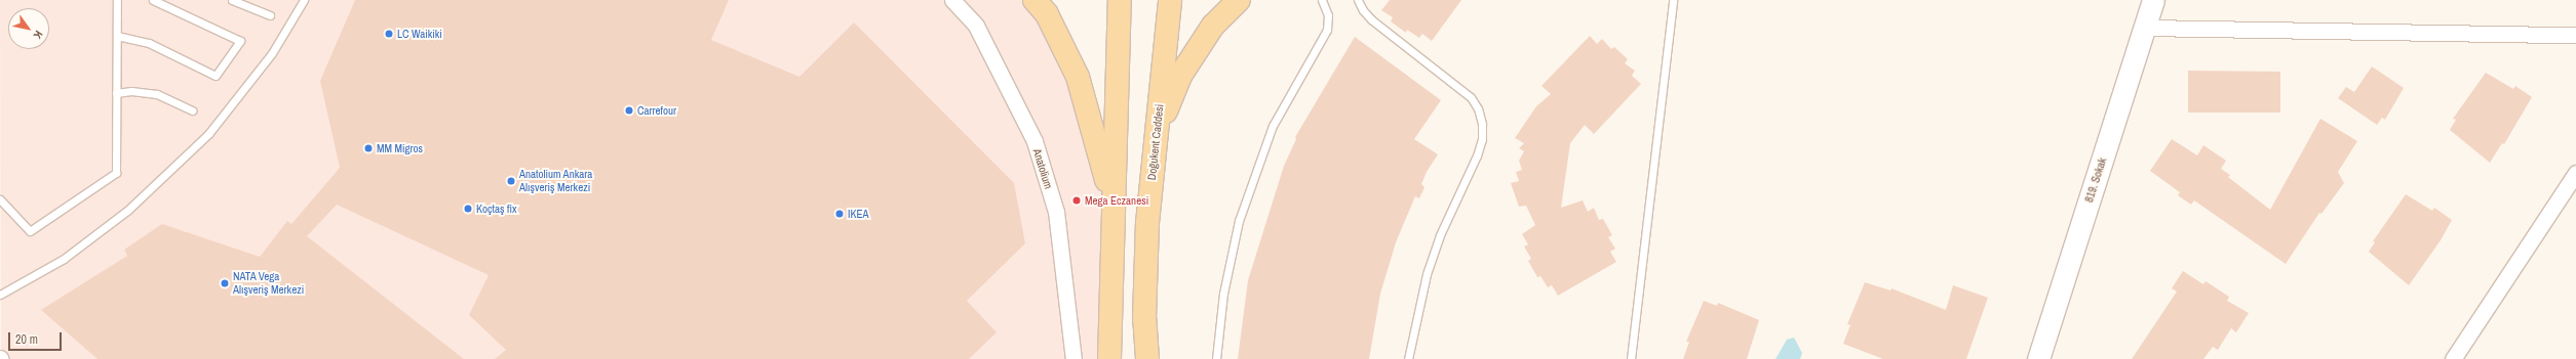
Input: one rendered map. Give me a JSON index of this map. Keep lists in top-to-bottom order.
{
  "streets": {
    "main road": ["Doğukent Caddesi"],
    "street": ["Anatolium", "819. Sokak"]
  },
  "places": [
    "LC Waikiki",
    "Carrefour",
    "MM Migros",
    "Anatolium Ankara Alışveriş Merkezi",
    "Mega Eczanesi",
    "Koçtaş fix",
    "IKEA",
    "NATA Vega Alışveriş Merkezi"
  ],
  "scale_bar": "20 m",
  "north": "bottom right"
}
